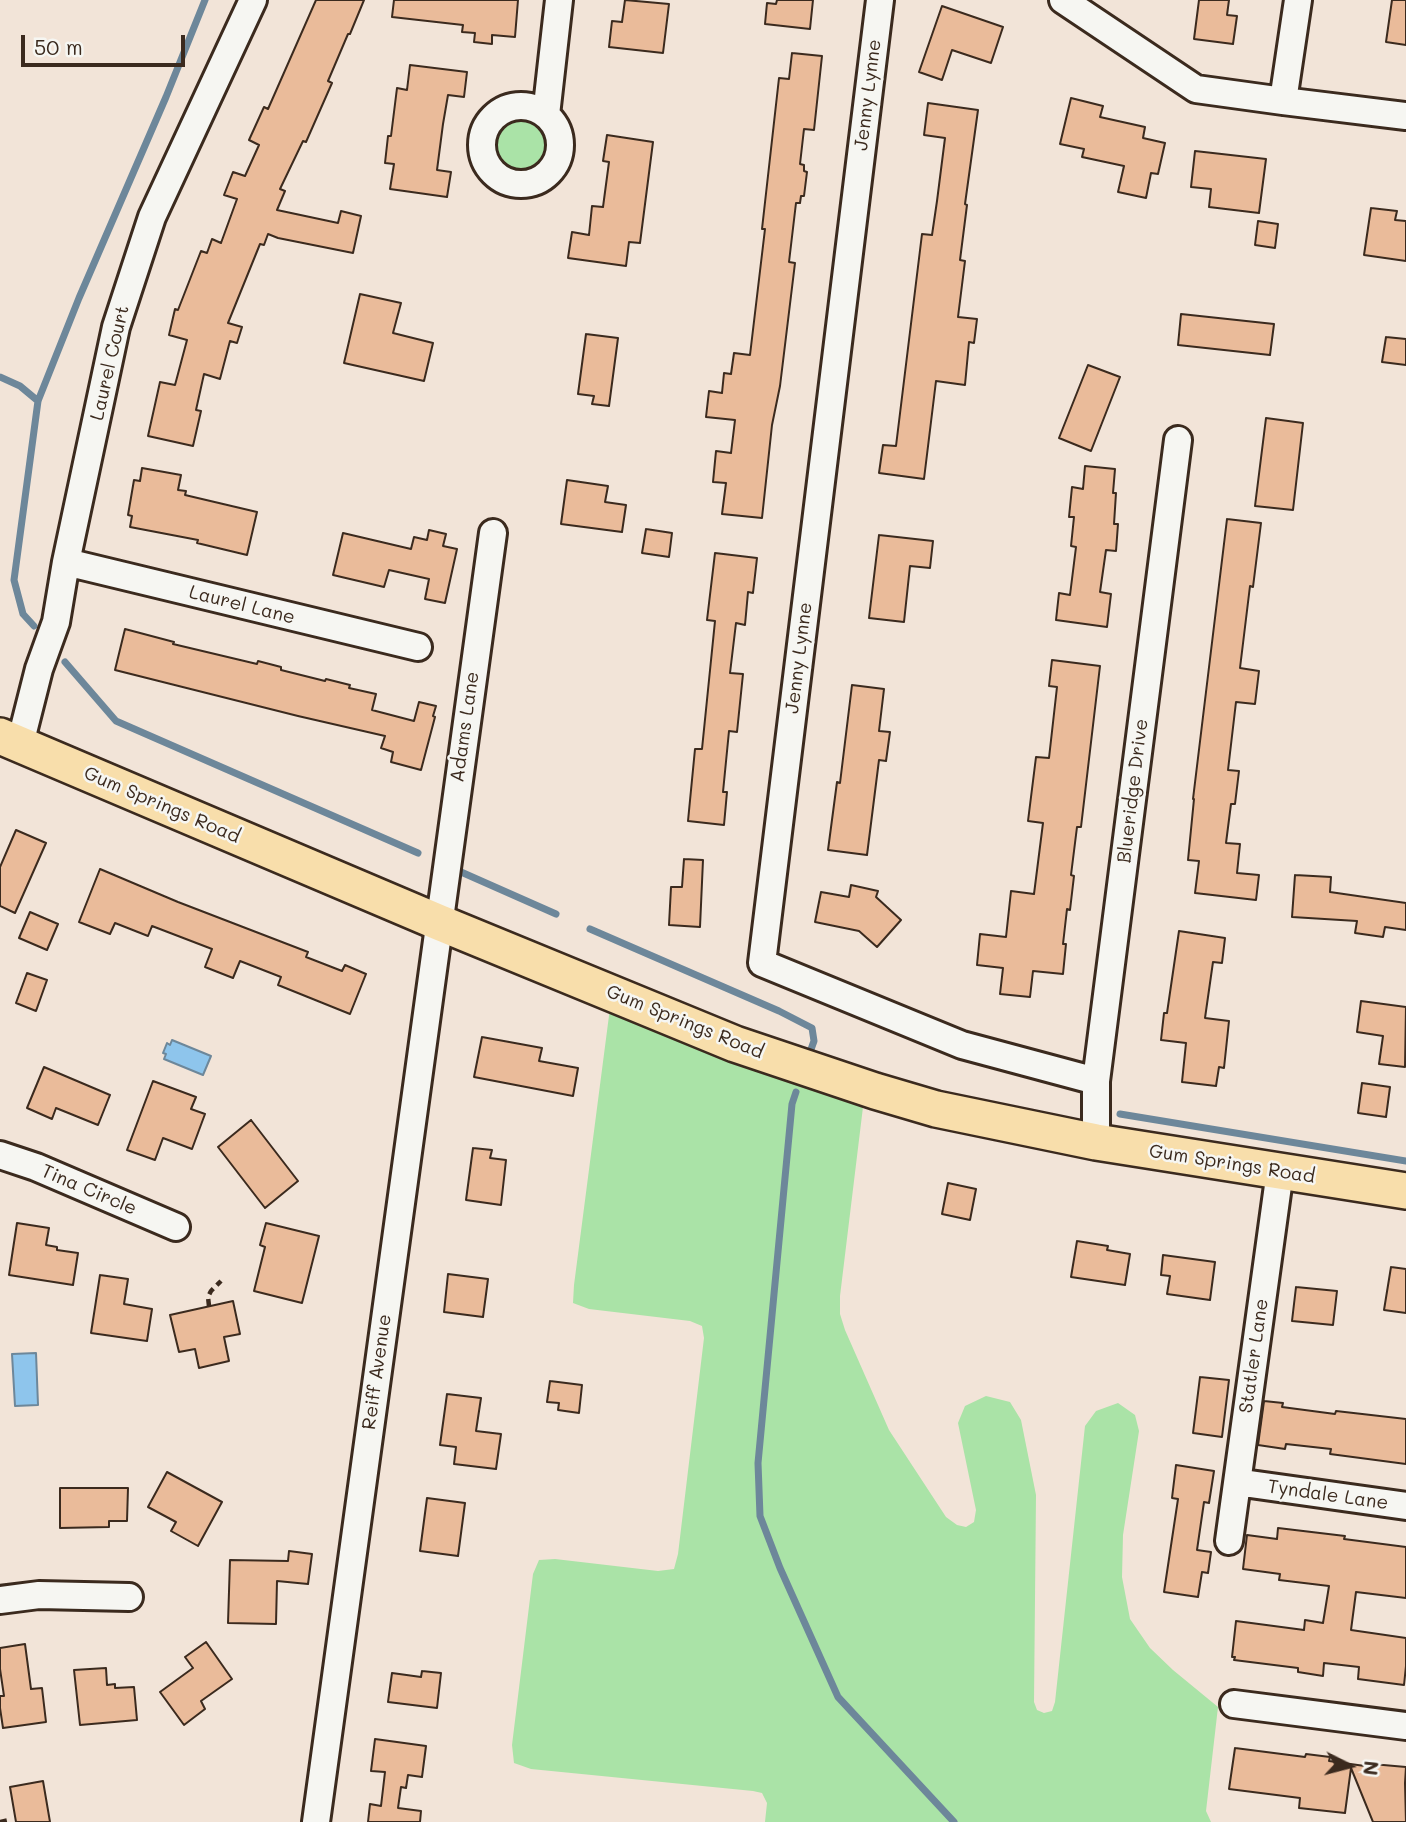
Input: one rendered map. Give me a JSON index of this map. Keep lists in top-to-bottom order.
{
  "streets": {
    "main road": ["Gum Springs Road"],
    "street": [
      "Jenny Lynne",
      "Laurel Court",
      "Laurel Lane",
      "Adams Lane",
      "Blueridge Drive",
      "Tina Circle",
      "Statler Lane",
      "Reiff Avenue",
      "Tyndale Lane"
    ]
  },
  "crossings": [
    ["Jenny Lynne", "Blueridge Drive"],
    ["Laurel Court", "Laurel Lane"],
    ["Laurel Court", "Gum Springs Road"],
    ["Adams Lane", "Gum Springs Road"],
    ["Adams Lane", "Reiff Avenue"],
    ["Blueridge Drive", "Gum Springs Road"],
    ["Gum Springs Road", "Statler Lane"],
    ["Gum Springs Road", "Reiff Avenue"]
  ],
  "scale_bar": "50 m",
  "north": "right"
}
